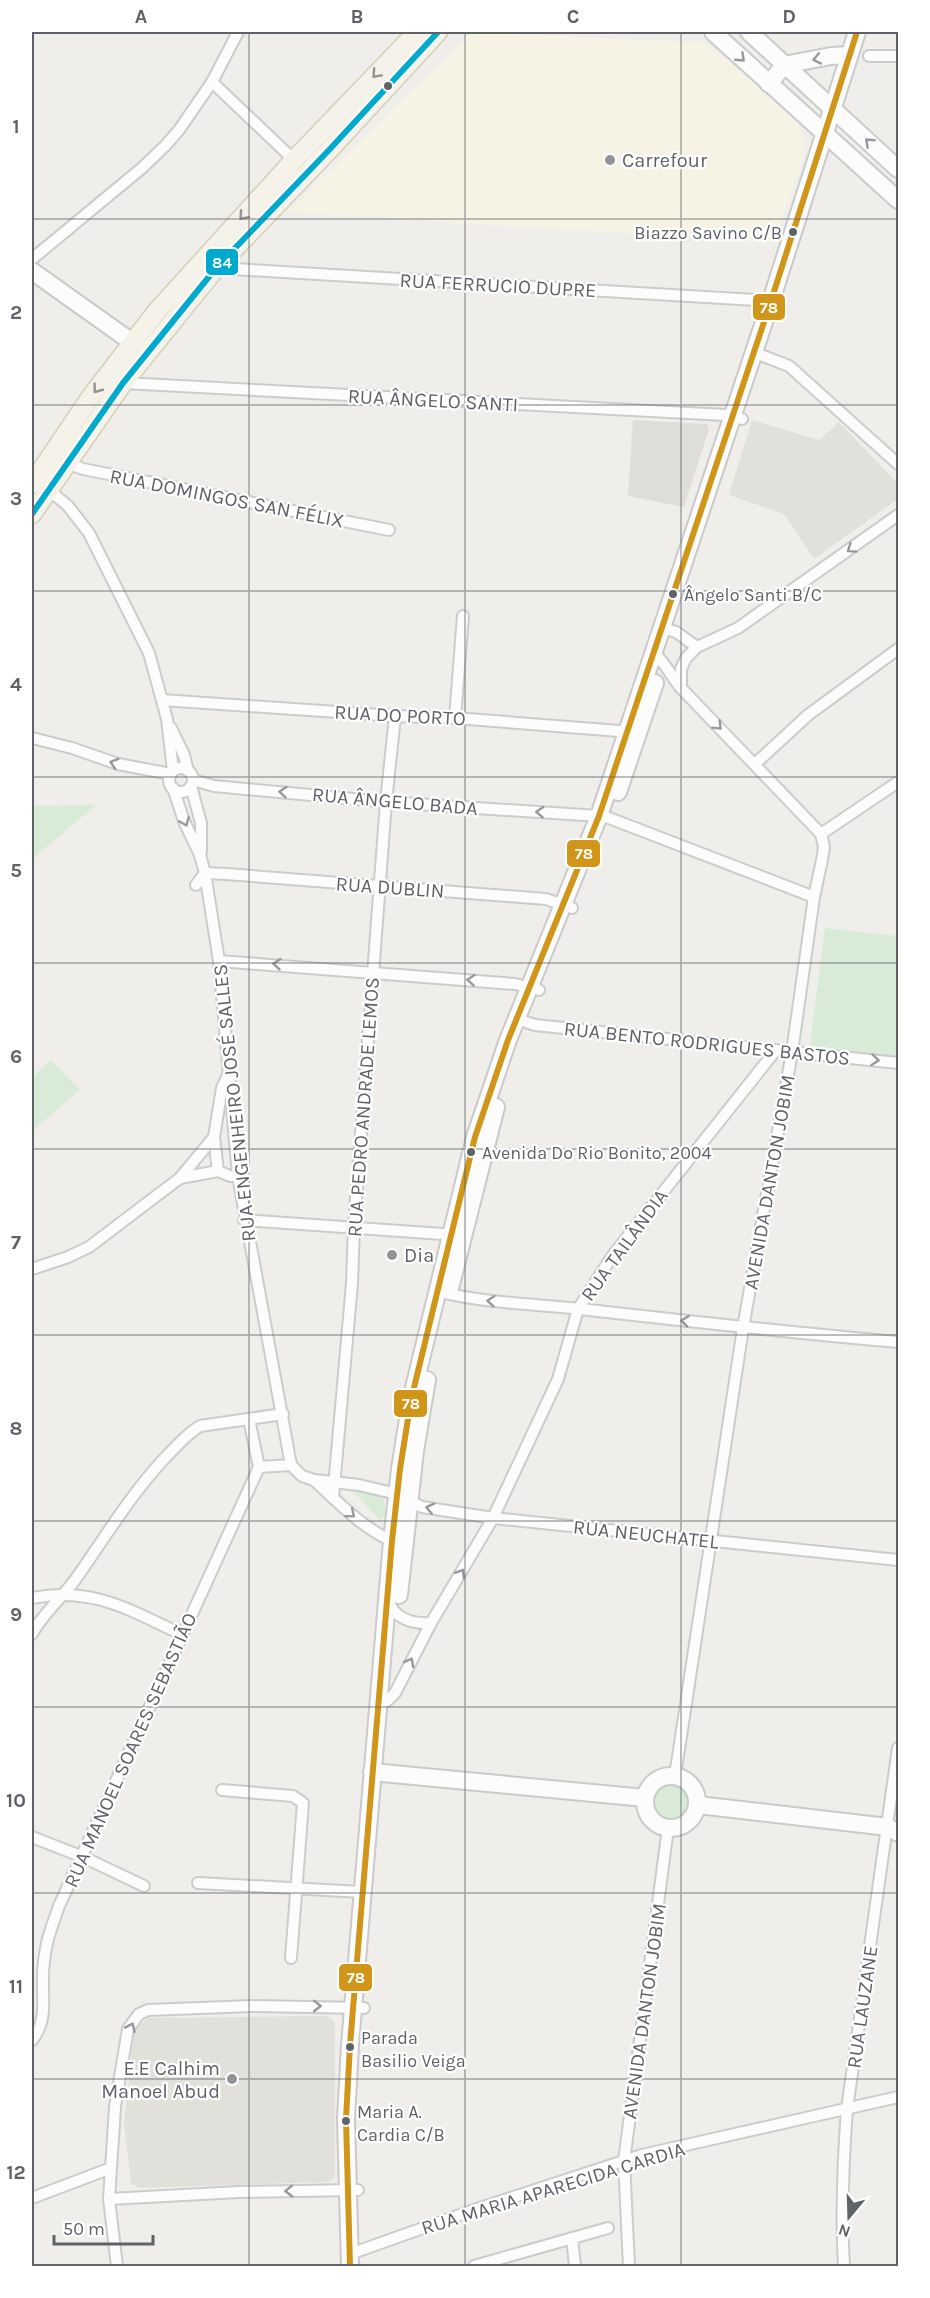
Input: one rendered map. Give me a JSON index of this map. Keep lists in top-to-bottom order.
{
  "streets": {
    "street": [
      "RUA FERRUCIO DUPRE",
      "RUA ÂNGELO SANTI",
      "RUA DOMINGOS SAN FÉLIX",
      "RUA DO PORTO",
      "RUA ÂNGELO BADA",
      "RUA DUBLIN",
      "RUA BENTO RODRIGUES BASTOS",
      "RUA ENGENHEIRO JOSÉ SALLES",
      "RUA PEDRO ANDRADE LEMOS",
      "AVENIDA DANTON JOBIM",
      "RUA TAILÂNDIA",
      "RUA NEUCHATEL",
      "RUA MANOEL SOARES SEBASTIÃO",
      "RUA LAUZANE",
      "RUA MARIA APARECIDA CARDIA"
    ]
  },
  "crossings": [
    ["RUA DO PORTO", "RUA ENGENHEIRO JOSÉ SALLES"],
    ["RUA DO PORTO", "RUA PEDRO ANDRADE LEMOS"],
    ["RUA ÂNGELO BADA", "RUA ENGENHEIRO JOSÉ SALLES"],
    ["RUA ÂNGELO BADA", "RUA PEDRO ANDRADE LEMOS"],
    ["RUA ÂNGELO BADA", "AVENIDA DANTON JOBIM"],
    ["RUA DUBLIN", "RUA ENGENHEIRO JOSÉ SALLES"],
    ["RUA DUBLIN", "RUA PEDRO ANDRADE LEMOS"],
    ["RUA BENTO RODRIGUES BASTOS", "AVENIDA DANTON JOBIM"],
    ["RUA BENTO RODRIGUES BASTOS", "RUA TAILÂNDIA"],
    ["RUA PEDRO ANDRADE LEMOS", "RUA NEUCHATEL"],
    ["AVENIDA DANTON JOBIM", "RUA NEUCHATEL"],
    ["AVENIDA DANTON JOBIM", "RUA MARIA APARECIDA CARDIA"],
    ["RUA TAILÂNDIA", "RUA NEUCHATEL"],
    ["RUA LAUZANE", "RUA MARIA APARECIDA CARDIA"]
  ],
  "one_way": ["RUA ÂNGELO BADA"],
  "places": [
    "Carrefour",
    "Biazzo Savino C/B",
    "Ângelo Santi B/C",
    "Avenida Do Rio Bonito, 2004",
    "Dia",
    "Parada Basilio Veiga",
    "E.E Calhim Manoel Abud",
    "Maria A. Cardia C/B"
  ],
  "lines": ["transit line 78", "transit line 84"],
  "scale_bar": "50 m",
  "north": "bottom",
  "grid": {
    "columns": [
      "A",
      "B",
      "C",
      "D"
    ],
    "rows": [
      "1",
      "2",
      "3",
      "4",
      "5",
      "6",
      "7",
      "8",
      "9",
      "10",
      "11",
      "12"
    ]
  }
}
